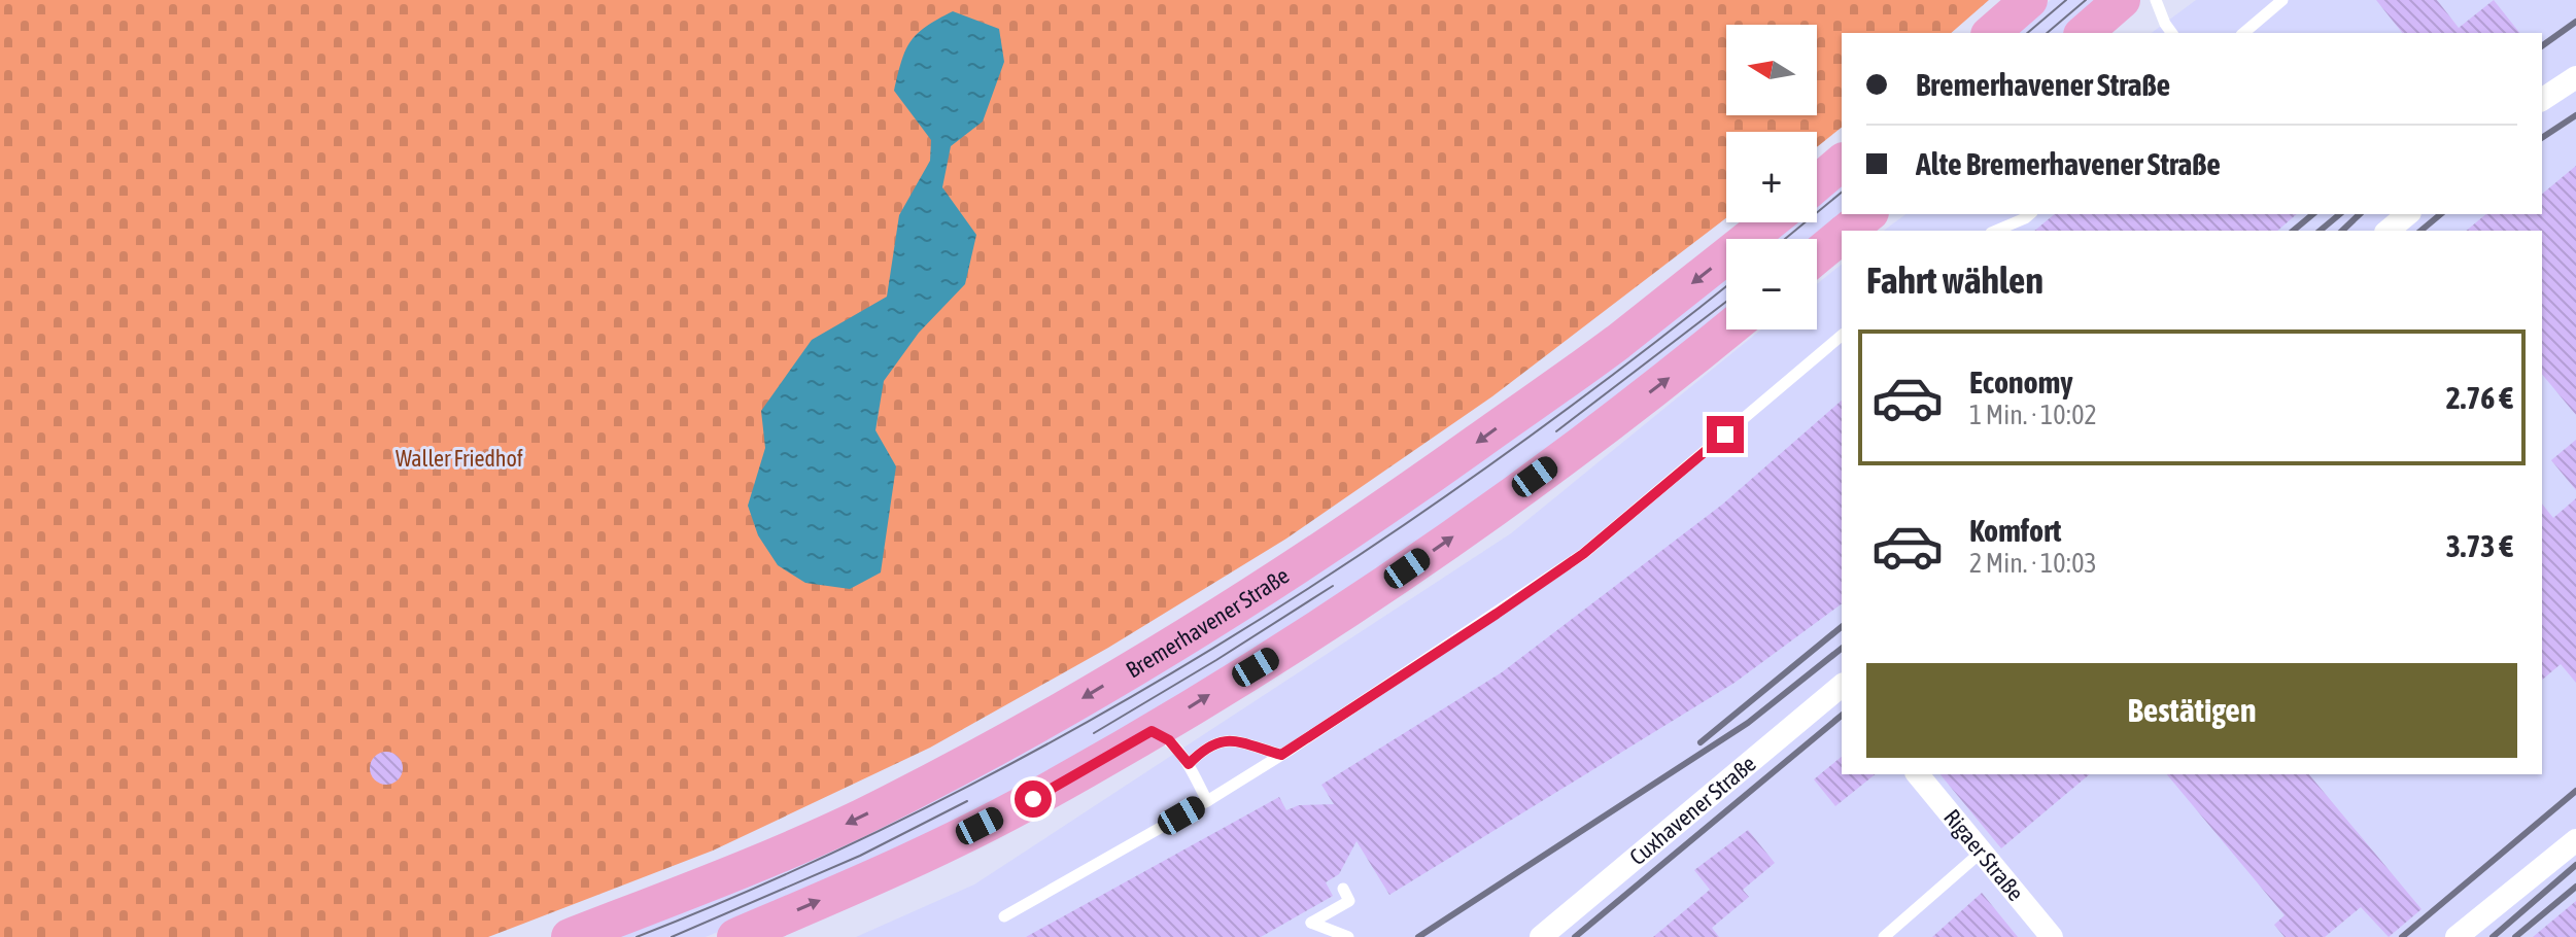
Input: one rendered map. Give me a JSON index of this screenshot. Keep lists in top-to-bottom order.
{
  "streets": {
    "main road": ["Bremerhavener Straße"],
    "street": ["Cuxhavener Straße", "Rigaer Straße"]
  },
  "parks": ["Waller Friedhof"],
  "north": "left",
  "page": {
    "map_buttons": ["+", "−"],
    "banner": ["Bremerhavener Straße", "Alte Bremerhavener Straße"],
    "heading": "Fahrt wählen",
    "list": [
      {
        "name": "Economy",
        "note": "1 Min. · 10:02",
        "value": "2.76 €"
      },
      {
        "name": "Komfort",
        "note": "2 Min. · 10:03",
        "value": "3.73 €"
      }
    ],
    "buttons": "Bestätigen"
  }
}
